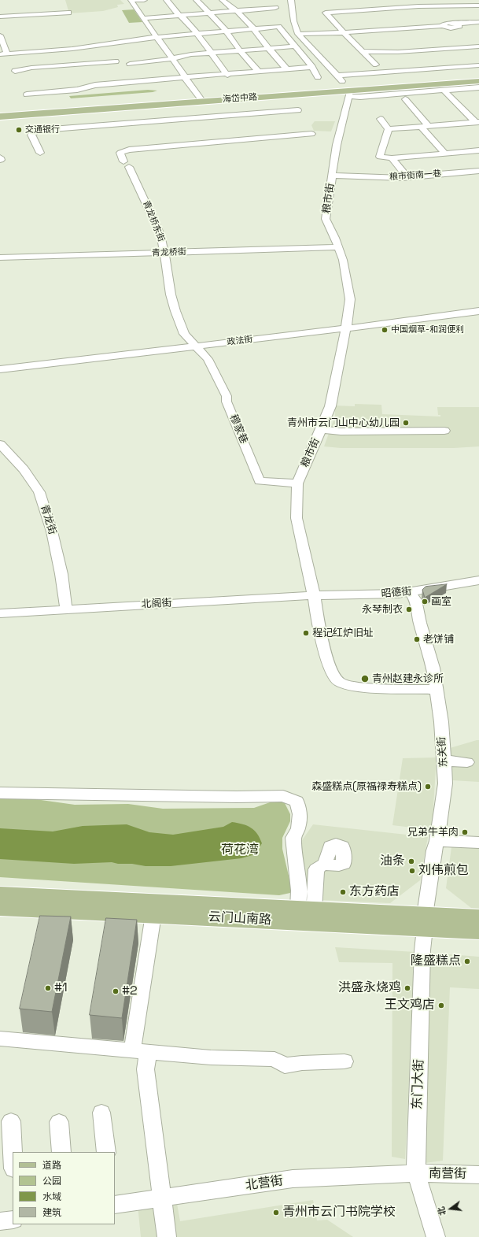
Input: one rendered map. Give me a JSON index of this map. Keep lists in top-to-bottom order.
{
  "streets": {
    "main road": ["海岱中路", "云门山南路"],
    "street": [
      "粮市街南一巷",
      "粮市街",
      "青龙桥东街",
      "青龙桥街",
      "政法街",
      "穆家巷",
      "青龙街",
      "昭德街",
      "北阁街",
      "东关街",
      "东门大街",
      "南营街",
      "北营街"
    ]
  },
  "crossings": [
    ["海岱中路", "粮市街"],
    ["粮市街南一巷", "粮市街"],
    ["粮市街", "青龙桥街"],
    ["粮市街", "政法街"],
    ["粮市街", "穆家巷"],
    ["粮市街", "昭德街"],
    ["粮市街", "北阁街"],
    ["粮市街", "东关街"],
    ["青龙桥东街", "青龙桥街"],
    ["青龙桥东街", "政法街"],
    ["青龙桥东街", "穆家巷"],
    ["政法街", "穆家巷"],
    ["青龙街", "北阁街"],
    ["昭德街", "北阁街"],
    ["昭德街", "东关街"],
    ["东关街", "云门山南路"],
    ["东关街", "东门大街"],
    ["云门山南路", "东门大街"],
    ["东门大街", "南营街"],
    ["东门大街", "北营街"],
    ["南营街", "北营街"]
  ],
  "parks": ["荷花湾"],
  "places": [
    "交通银行",
    "中国烟草-和润便利",
    "青州市云门山中心幼儿园",
    "画室",
    "永琴制衣",
    "程记红炉旧址",
    "老饼铺",
    "青州赵建永诊所",
    "森盛糕点(原福禄寿糕点)",
    "兄弟牛羊肉",
    "油条",
    "刘伟煎包",
    "东方药店",
    "隆盛糕点",
    "#1",
    "洪盛永烧鸡",
    "#2",
    "王文鸡店",
    "青州市云门书院学校"
  ],
  "legend": [
    "道路",
    "公园",
    "水域",
    "建筑"
  ],
  "north": "left"
}
